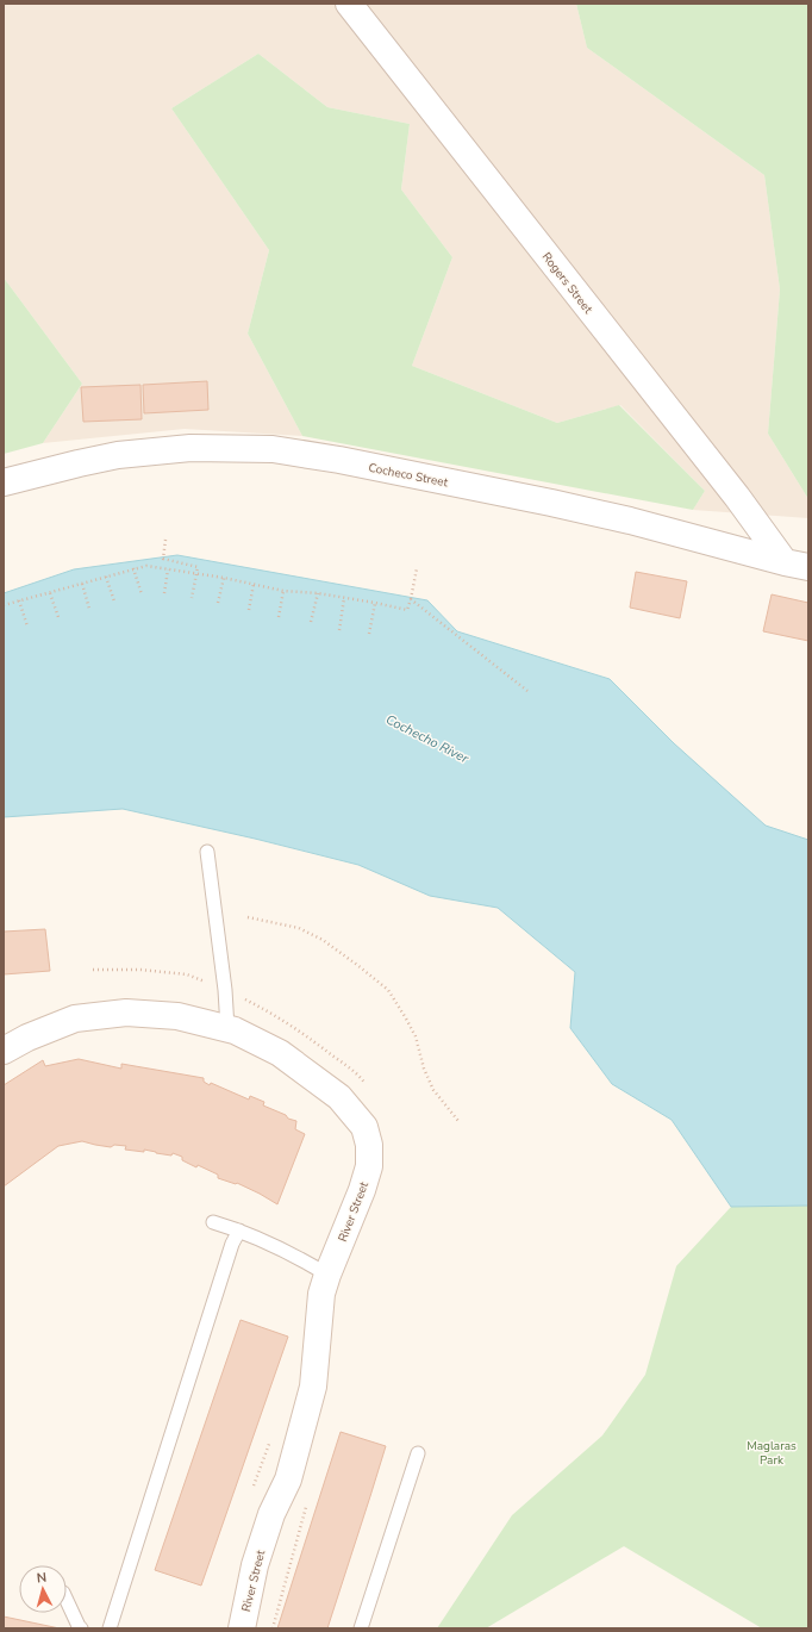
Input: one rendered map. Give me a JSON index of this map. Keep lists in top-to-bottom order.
{
  "streets": {
    "street": ["Rogers Street", "Cocheco Street", "River Street"]
  },
  "crossings": [
    ["Rogers Street", "Cocheco Street"]
  ],
  "water": ["Cochecho River"],
  "parks": ["Maglaras Park"],
  "north": "top"
}
